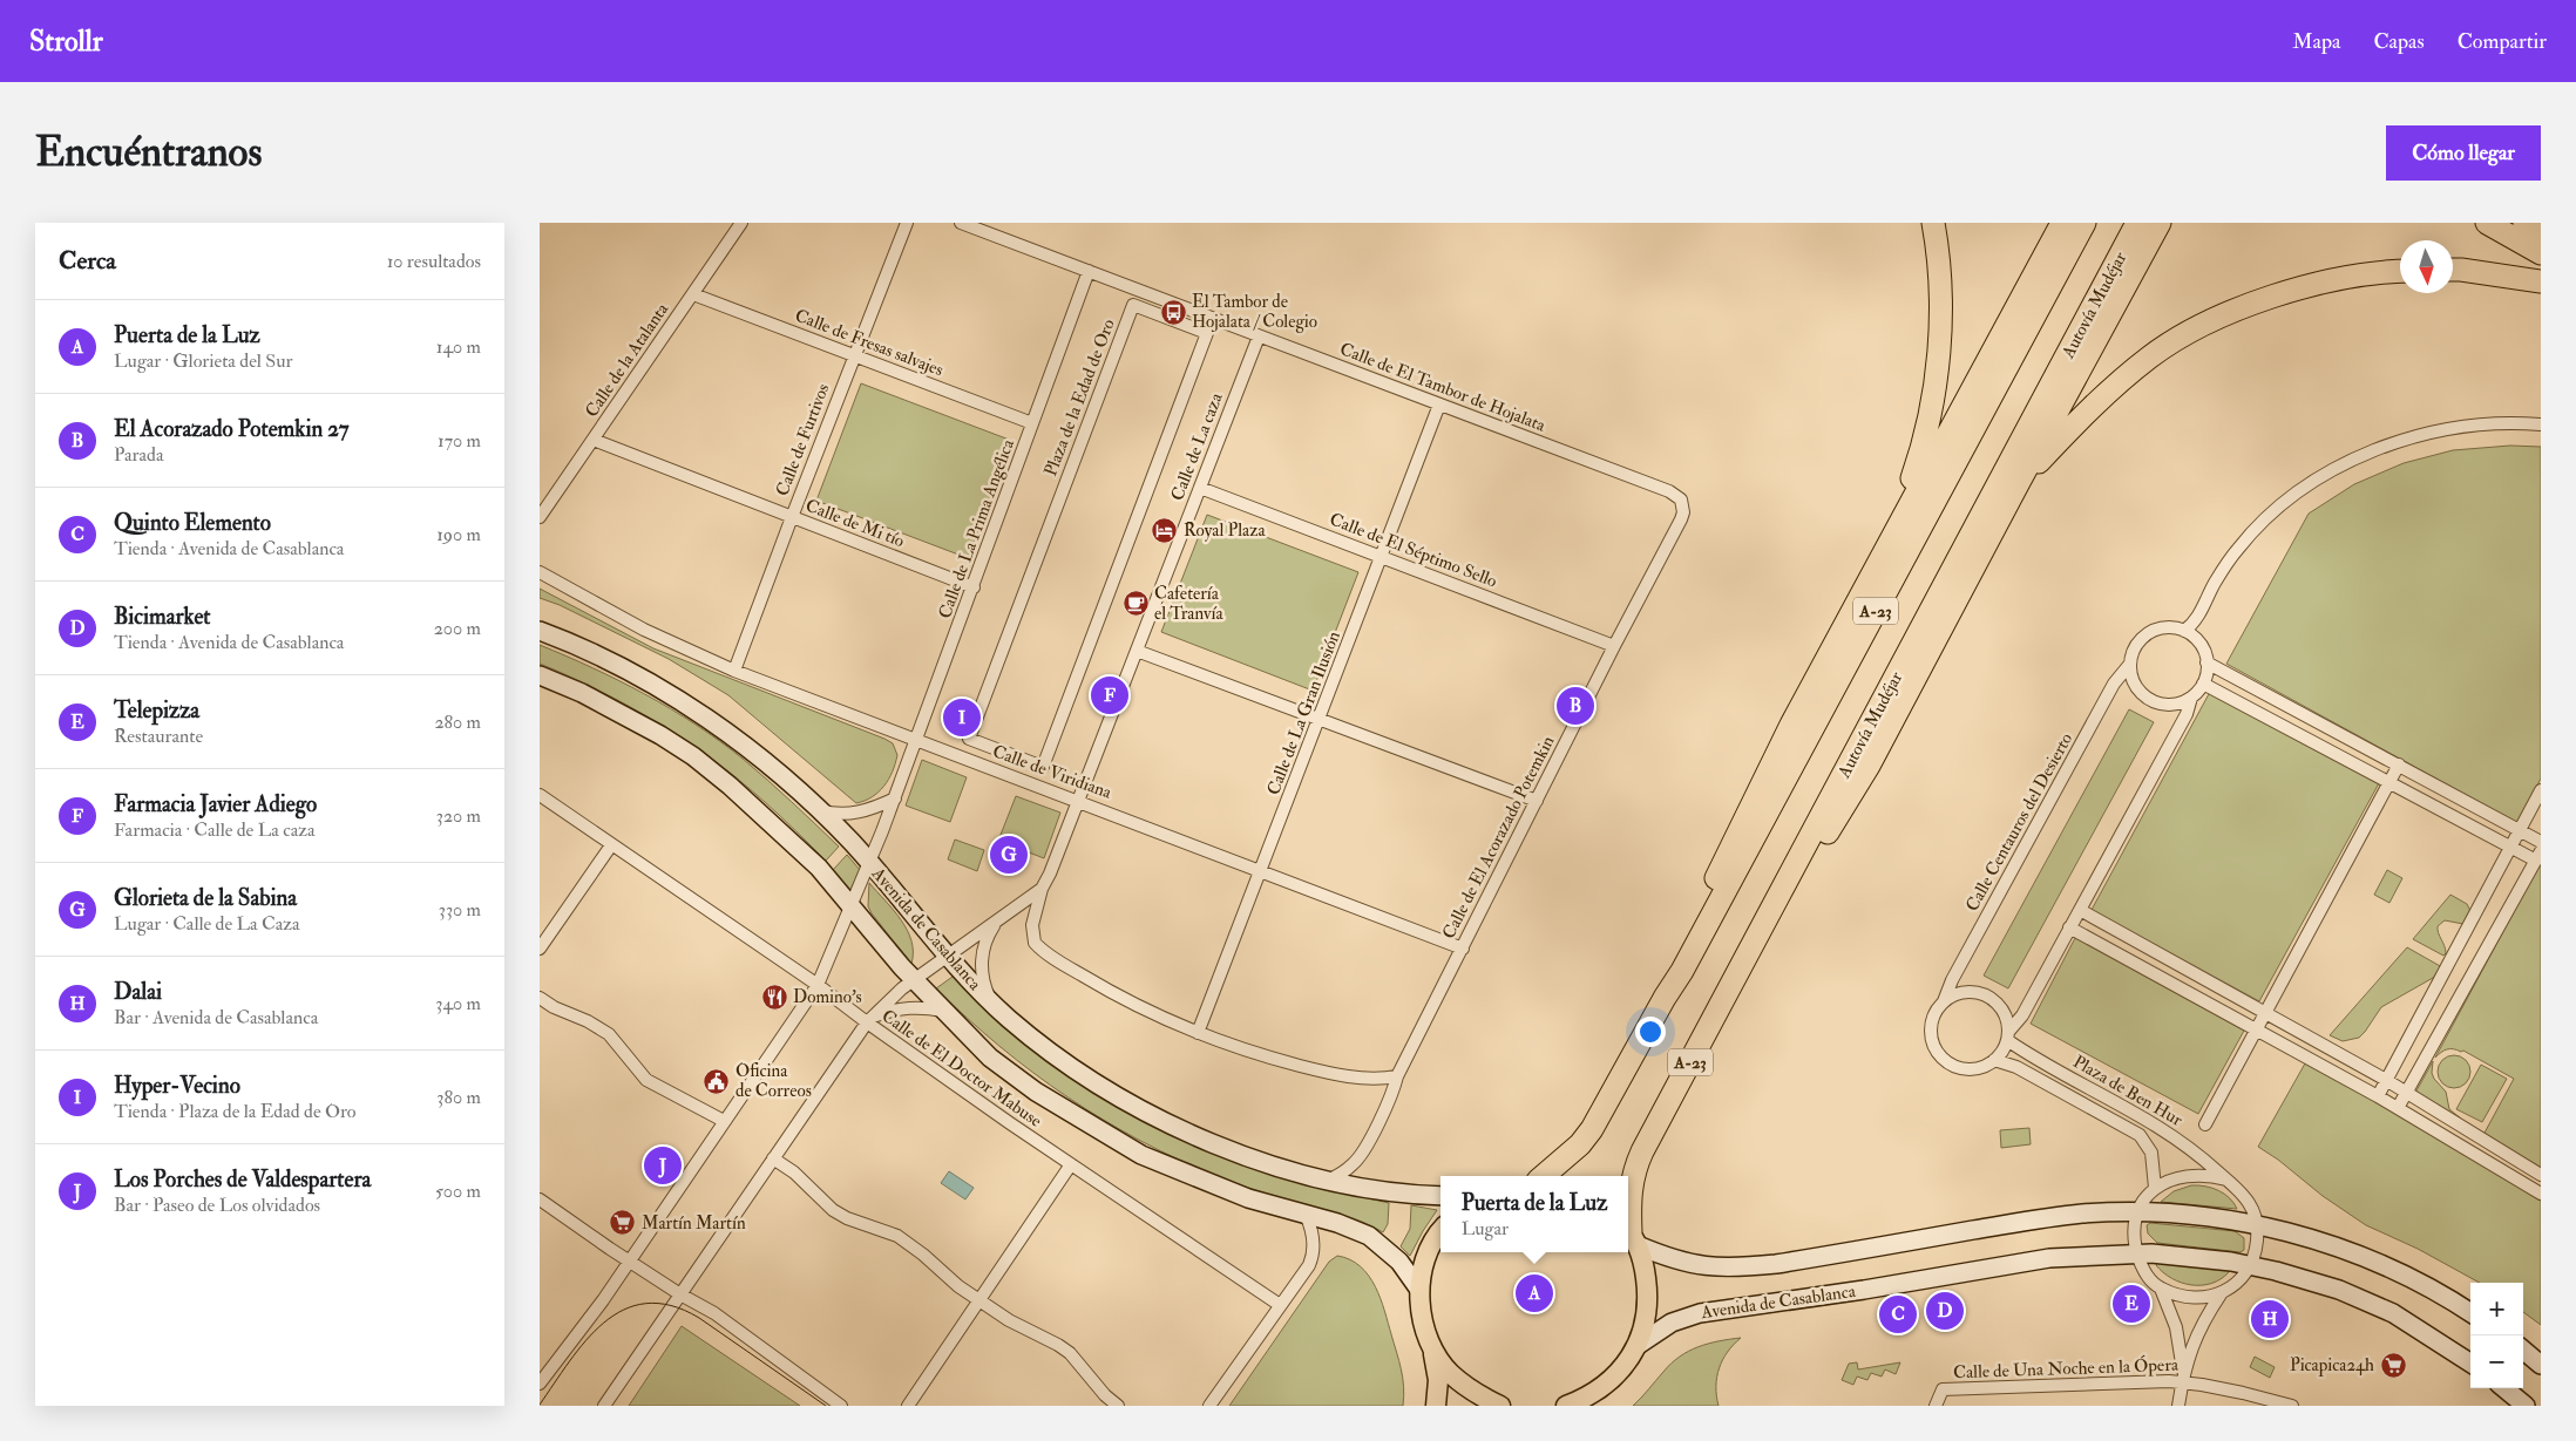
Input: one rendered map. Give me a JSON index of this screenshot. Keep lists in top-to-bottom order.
{
  "streets": {
    "highway": ["Autovía Mudéjar", "A-23"],
    "main road": ["Avenida de Casablanca"],
    "street": [
      "Calle de Fresas salvajes",
      "Calle de la Atalanta",
      "Calle de El Tambor de Hojalata",
      "Plaza de la Edad de Oro",
      "Calle de Furtivos",
      "Calle de La caza",
      "Calle de Mi tío",
      "Calle de La Prima Angélica",
      "Calle de El Séptimo Sello",
      "Calle de La Gran Ilusión",
      "Calle de Viridiana",
      "Calle Centauros del Desierto",
      "Calle de El Acorazado Potemkin",
      "Calle de El Doctor Mabuse",
      "Plaza de Ben Hur",
      "Calle de Una Noche en la Ópera"
    ]
  },
  "crossings": [
    ["Autovía Mudéjar", "A-23"],
    ["Calle de Fresas salvajes", "Calle de la Atalanta"],
    ["Calle de Fresas salvajes", "Calle de Furtivos"],
    ["Calle de Fresas salvajes", "Calle de La Prima Angélica"],
    ["Calle de la Atalanta", "Calle de Mi tío"],
    ["Calle de El Tambor de Hojalata", "Calle de La caza"],
    ["Calle de El Tambor de Hojalata", "Calle de La Prima Angélica"],
    ["Calle de El Tambor de Hojalata", "Calle de La Gran Ilusión"],
    ["Calle de El Tambor de Hojalata", "Calle de El Acorazado Potemkin"],
    ["Calle de Furtivos", "Calle de Mi tío"],
    ["Calle de Furtivos", "Calle de Viridiana"],
    ["Calle de La caza", "Calle de El Séptimo Sello"],
    ["Calle de La caza", "Calle de Viridiana"],
    ["Calle de Mi tío", "Calle de La Prima Angélica"],
    ["Calle de La Prima Angélica", "Calle de Viridiana"],
    ["Calle de La Prima Angélica", "Avenida de Casablanca"],
    ["Calle de La Prima Angélica", "Calle de El Doctor Mabuse"],
    ["Calle de El Séptimo Sello", "Calle de La Gran Ilusión"],
    ["Calle de El Séptimo Sello", "Calle de El Acorazado Potemkin"],
    ["A-23", "Avenida de Casablanca"],
    ["Calle de La Gran Ilusión", "Calle de Viridiana"],
    ["Calle de Viridiana", "Calle de El Acorazado Potemkin"],
    ["Calle Centauros del Desierto", "Plaza de Ben Hur"],
    ["Calle de El Acorazado Potemkin", "Avenida de Casablanca"]
  ],
  "places": {
    "bus stop": ["El Tambor de Hojalata / Colegio"],
    "hotel": ["Royal Plaza"],
    "cafe": ["Cafetería el Tranvía"],
    "restaurant": ["Domino's"],
    "public building": ["Oficina de Correos"],
    "supermarket": ["Martín Martín", "Picapica24h"]
  },
  "north": "bottom",
  "page": {
    "header": "Strollr",
    "nav": ["Mapa", "Capas", "Compartir"],
    "buttons": "Cómo llegar",
    "title": "Encuéntranos",
    "heading": ["Cerca", "10 resultados"],
    "list": [
      {
        "mark": "A",
        "name": "Puerta de la Luz",
        "note": "Lugar · Glorieta del Sur",
        "value": "140 m"
      },
      {
        "mark": "B",
        "name": "El Acorazado Potemkin 27",
        "note": "Parada",
        "value": "170 m"
      },
      {
        "mark": "C",
        "name": "Quinto Elemento",
        "note": "Tienda · Avenida de Casablanca",
        "value": "190 m"
      },
      {
        "mark": "D",
        "name": "Bicimarket",
        "note": "Tienda · Avenida de Casablanca",
        "value": "200 m"
      },
      {
        "mark": "E",
        "name": "Telepizza",
        "note": "Restaurante",
        "value": "280 m"
      },
      {
        "mark": "F",
        "name": "Farmacia Javier Adiego",
        "note": "Farmacia · Calle de La caza",
        "value": "320 m"
      },
      {
        "mark": "G",
        "name": "Glorieta de la Sabina",
        "note": "Lugar · Calle de La Caza",
        "value": "330 m"
      },
      {
        "mark": "H",
        "name": "Dalai",
        "note": "Bar · Avenida de Casablanca",
        "value": "340 m"
      },
      {
        "mark": "I",
        "name": "Hyper-Vecino",
        "note": "Tienda · Plaza de la Edad de Oro",
        "value": "380 m"
      },
      {
        "mark": "J",
        "name": "Los Porches de Valdespartera",
        "note": "Bar · Paseo de Los olvidados",
        "value": "500 m"
      }
    ],
    "pins": [
      "F",
      "B",
      "I",
      "G",
      "J",
      "A",
      "E",
      "D",
      "C",
      "H"
    ],
    "popup": ["Puerta de la Luz", "Lugar"],
    "map_buttons": ["+", "−"]
  }
}
